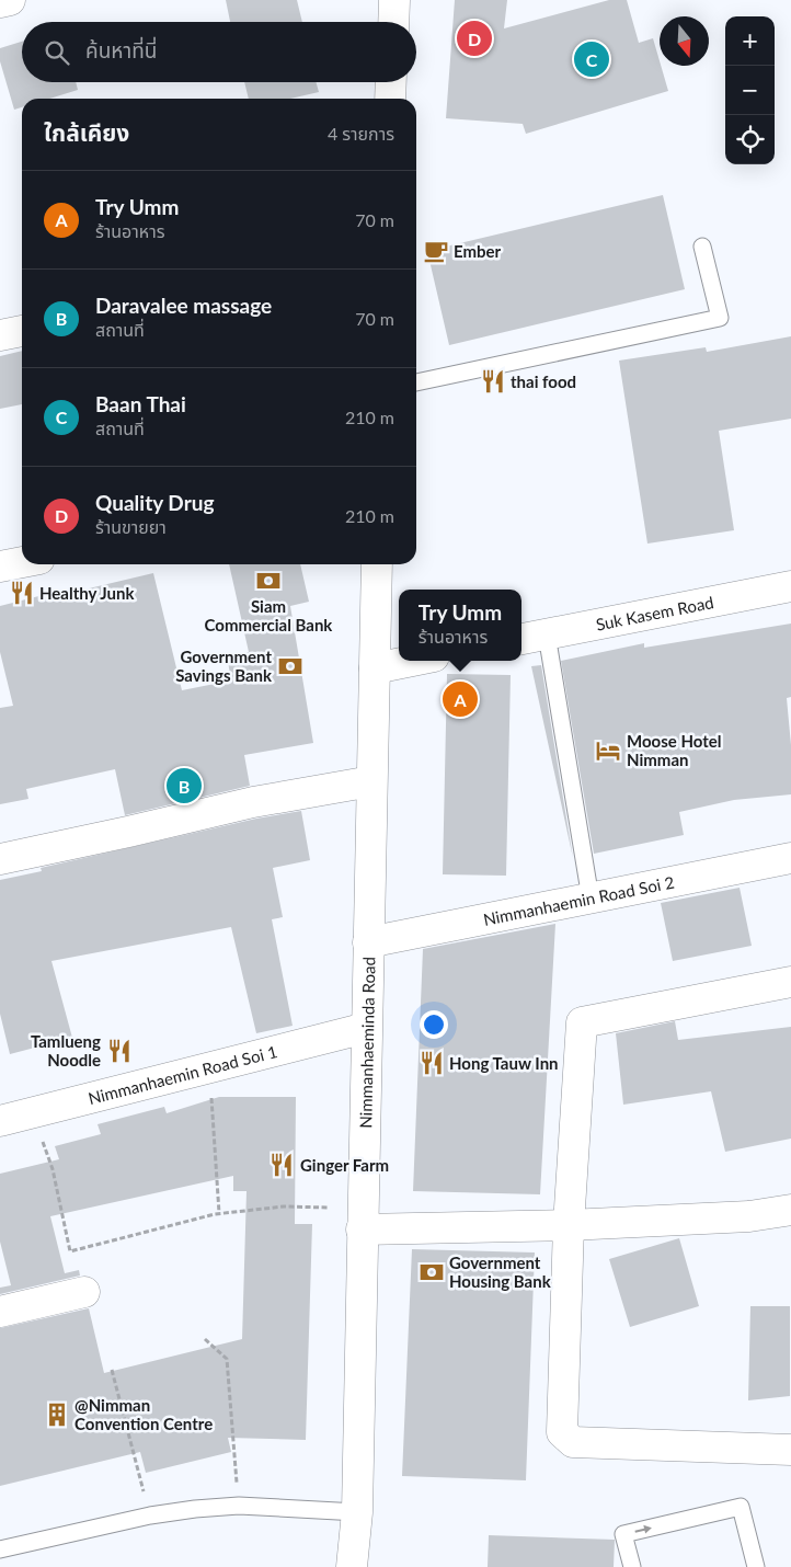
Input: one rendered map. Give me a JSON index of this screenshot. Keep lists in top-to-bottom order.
{
  "streets": {
    "street": [
      "Suk Kasem Road",
      "Nimmanhaemin Road Soi 2",
      "Nimmanhaeminda Road",
      "Nimmanhaemin Road Soi 1"
    ]
  },
  "crossings": [
    ["Nimmanhaemin Road Soi 2", "Nimmanhaeminda Road"],
    ["Nimmanhaeminda Road", "Nimmanhaemin Road Soi 1"]
  ],
  "places": {
    "cafe": ["Ember"],
    "restaurant": [
      "thai food",
      "Healthy Junk",
      "Tamlueng Noodle",
      "Hong Tauw Inn",
      "Ginger Farm"
    ],
    "bank": ["Siam Commercial Bank", "Government Savings Bank", "Government Housing Bank"],
    "hotel": ["Moose Hotel Nimman"],
    "building": ["@Nimman Convention Centre"]
  },
  "north": "bottom",
  "page": {
    "map_buttons": ["+", "−"],
    "pins": [
      "D",
      "C",
      "A",
      "B"
    ],
    "search": "ค้นหาที่นี่",
    "heading": ["ใกล้เคียง", "4 รายการ"],
    "list": [
      {
        "mark": "A",
        "name": "Try Umm",
        "note": "ร้านอาหาร",
        "value": "70 m"
      },
      {
        "mark": "B",
        "name": "Daravalee massage",
        "note": "สถานที่",
        "value": "70 m"
      },
      {
        "mark": "C",
        "name": "Baan Thai",
        "note": "สถานที่",
        "value": "210 m"
      },
      {
        "mark": "D",
        "name": "Quality Drug",
        "note": "ร้านขายยา",
        "value": "210 m"
      }
    ],
    "popup": ["Try Umm", "ร้านอาหาร"]
  }
}
